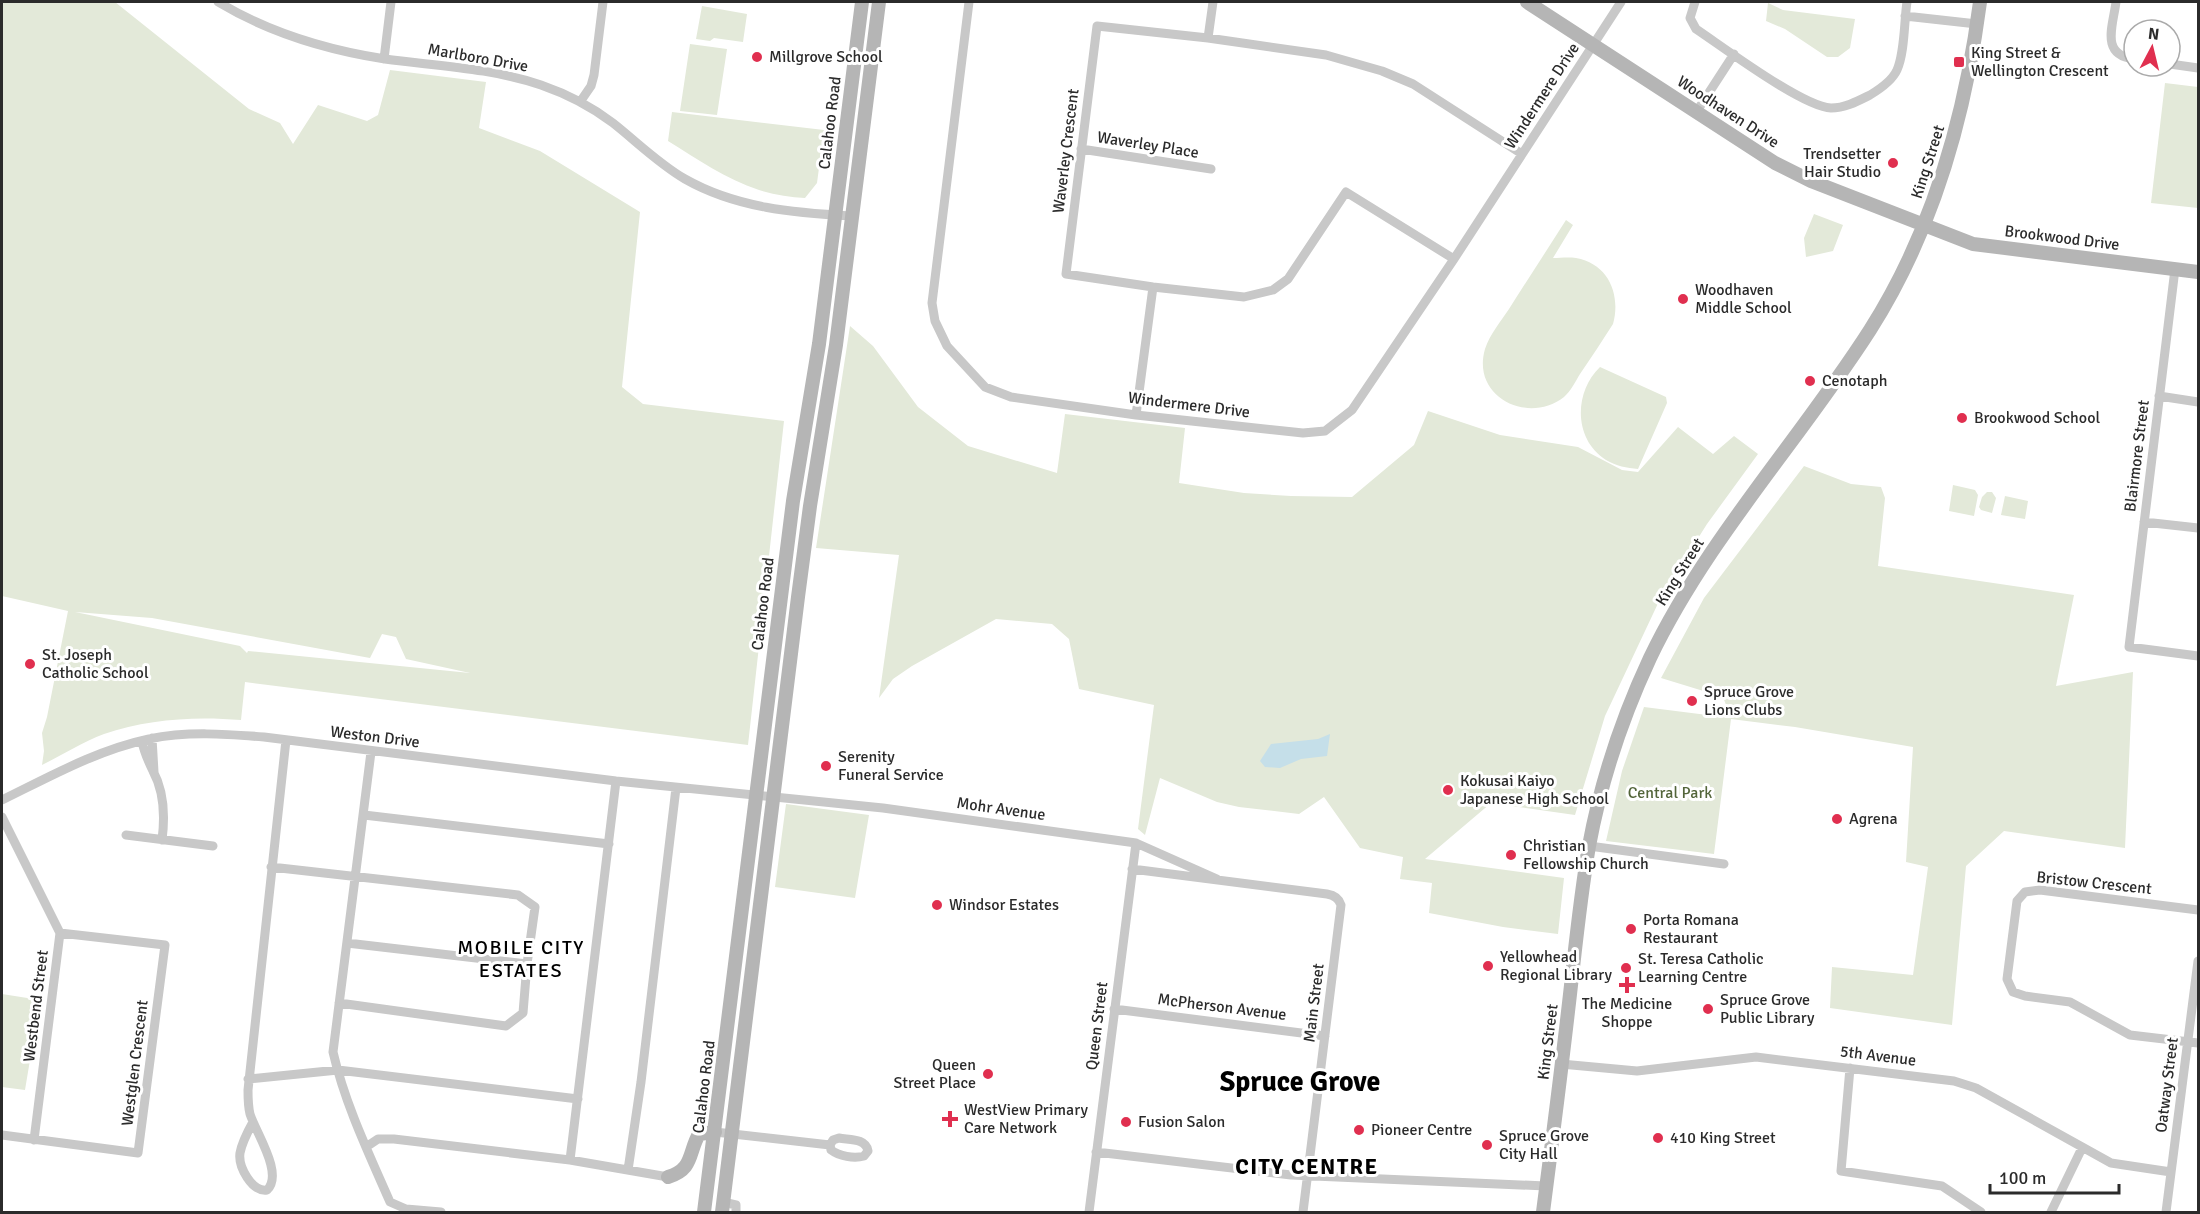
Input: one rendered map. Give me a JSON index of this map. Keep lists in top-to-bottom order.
{
  "streets": {
    "main road": [
      "Woodhaven Drive",
      "Calahoo Road",
      "King Street",
      "Brookwood Drive"
    ],
    "street": [
      "Marlboro Drive",
      "Windermere Drive",
      "Waverley Place",
      "Waverley Crescent",
      "Blairmore Street",
      "Weston Drive",
      "Mohr Avenue",
      "Bristow Crescent",
      "Main Street",
      "Westbend Street",
      "McPherson Avenue",
      "Queen Street",
      "5th Avenue",
      "Westglen Crescent",
      "Oatway Street"
    ]
  },
  "crossings": [
    ["Marlboro Drive", "Calahoo Road"],
    ["Windermere Drive", "Woodhaven Drive"],
    ["Windermere Drive", "Waverley Crescent"],
    ["Woodhaven Drive", "King Street"],
    ["Woodhaven Drive", "Brookwood Drive"],
    ["Calahoo Road", "Weston Drive"],
    ["Calahoo Road", "Mohr Avenue"],
    ["Waverley Place", "Waverley Crescent"],
    ["King Street", "Brookwood Drive"],
    ["King Street", "5th Avenue"],
    ["Brookwood Drive", "Blairmore Street"],
    ["Weston Drive", "Mohr Avenue"],
    ["Mohr Avenue", "Main Street"],
    ["Mohr Avenue", "Queen Street"],
    ["Bristow Crescent", "Oatway Street"],
    ["Main Street", "McPherson Avenue"],
    ["Westbend Street", "Westglen Crescent"],
    ["McPherson Avenue", "Queen Street"],
    ["5th Avenue", "Oatway Street"]
  ],
  "districts": ["MOBILE CITY ESTATES", "Spruce Grove", "CITY CENTRE"],
  "parks": ["Central Park"],
  "places": {
    "other": [
      "Millgrove School",
      "Trendsetter Hair Studio",
      "Woodhaven Middle School",
      "Cenotaph",
      "Brookwood School",
      "St. Joseph Catholic School",
      "Spruce Grove Lions Clubs",
      "Serenity Funeral Service",
      "Kokusai Kaiyo Japanese High School",
      "Agrena",
      "Christian Fellowship Church",
      "Windsor Estates",
      "Porta Romana Restaurant",
      "Yellowhead Regional Library",
      "St. Teresa Catholic Learning Centre",
      "Spruce Grove Public Library",
      "Queen Street Place",
      "Fusion Salon",
      "Pioneer Centre",
      "410 King Street",
      "Spruce Grove City Hall"
    ],
    "transit": ["King Street & Wellington Crescent"],
    "health": ["The Medicine Shoppe", "WestView Primary Care Network"]
  },
  "scale_bar": "100 m",
  "north": "top"
}
